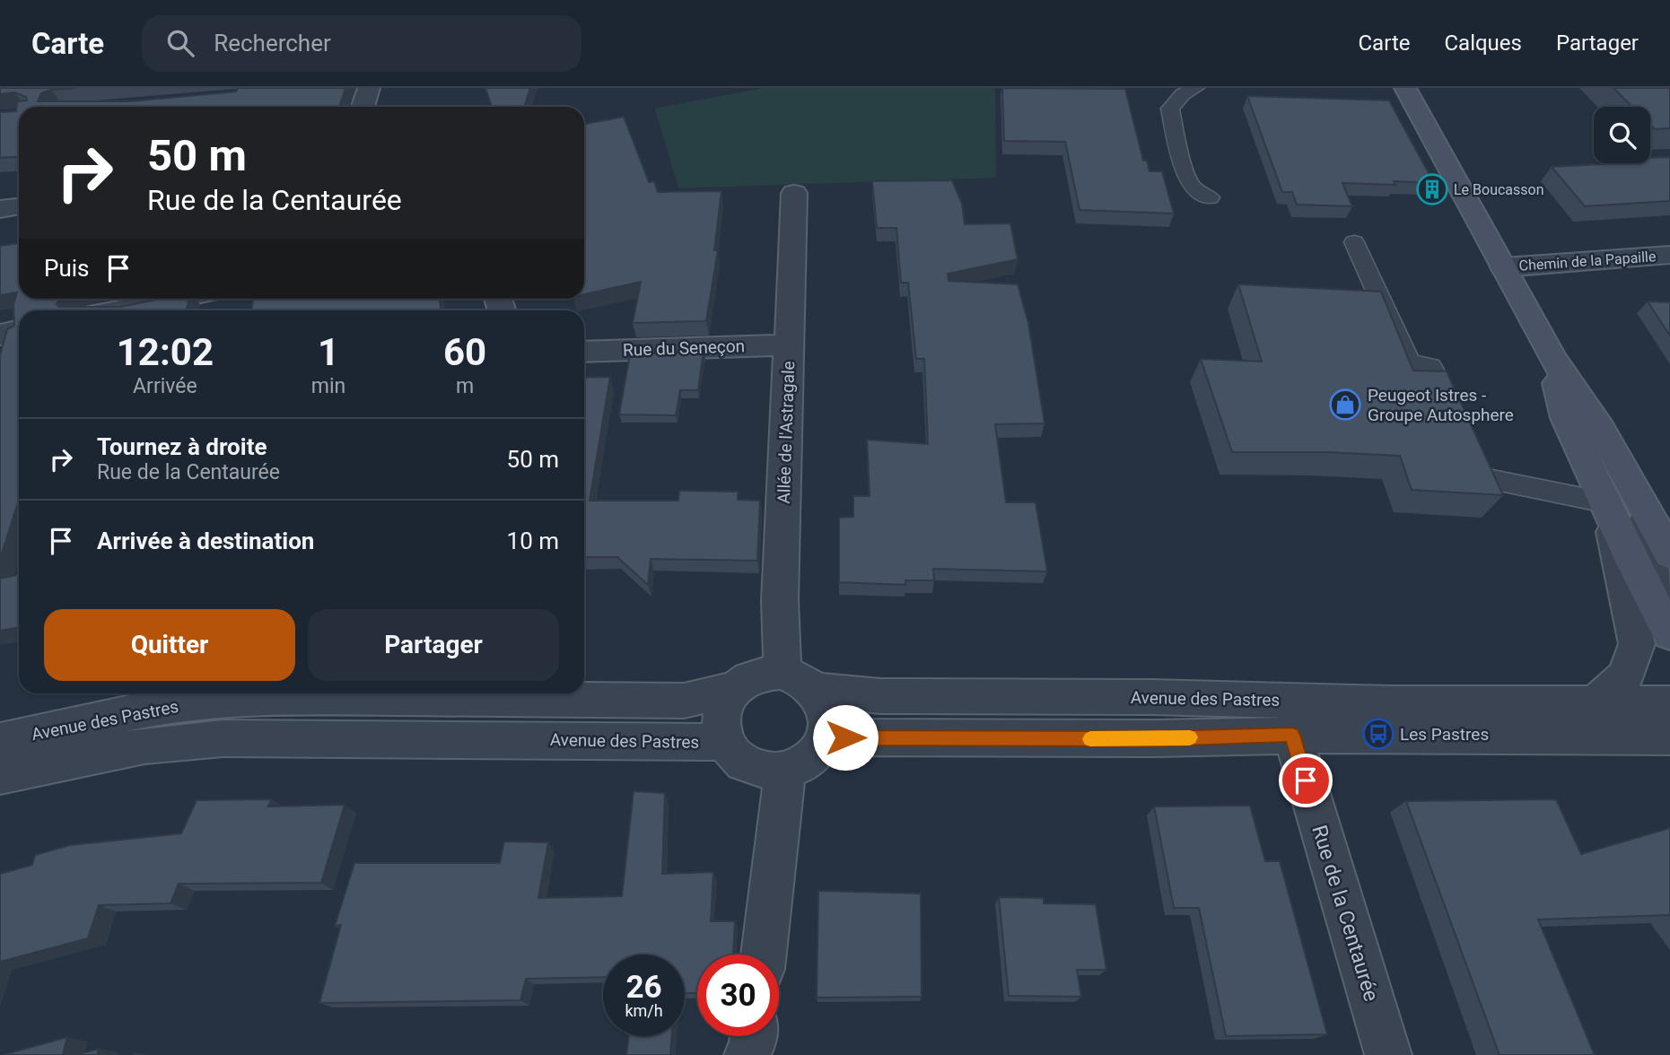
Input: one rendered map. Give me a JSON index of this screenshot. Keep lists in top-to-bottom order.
{
  "streets": {
    "street": [
      "Chemin de la Papaille",
      "Rue du Seneçon",
      "Allée de l'Astragale",
      "Avenue des Pastres",
      "Rue de la Centaurée"
    ]
  },
  "crossings": [
    ["Rue du Seneçon", "Allée de l'Astragale"],
    ["Allée de l'Astragale", "Avenue des Pastres"],
    ["Avenue des Pastres", "Rue de la Centaurée"]
  ],
  "places": {
    "building": ["Le Boucasson"],
    "shop": ["Peugeot Istres - Groupe Autosphere"],
    "bus stop": ["Les Pastres"]
  },
  "page": {
    "header": "Carte",
    "search": "Rechercher",
    "nav": ["Carte", "Calques", "Partager"],
    "turn": ["50 m", "Rue de la Centaurée"],
    "then": "Puis",
    "eta": [
      "12:02",
      "Arrivée",
      "1",
      "min",
      "60",
      "m"
    ],
    "list": [
      {
        "name": "Tournez à droite",
        "note": "Rue de la Centaurée",
        "value": "50 m"
      },
      {
        "name": "Arrivée à destination",
        "value": "10 m"
      }
    ],
    "buttons": ["Quitter", "Partager"],
    "speed": "26 km/h",
    "limit": "30"
  }
}
